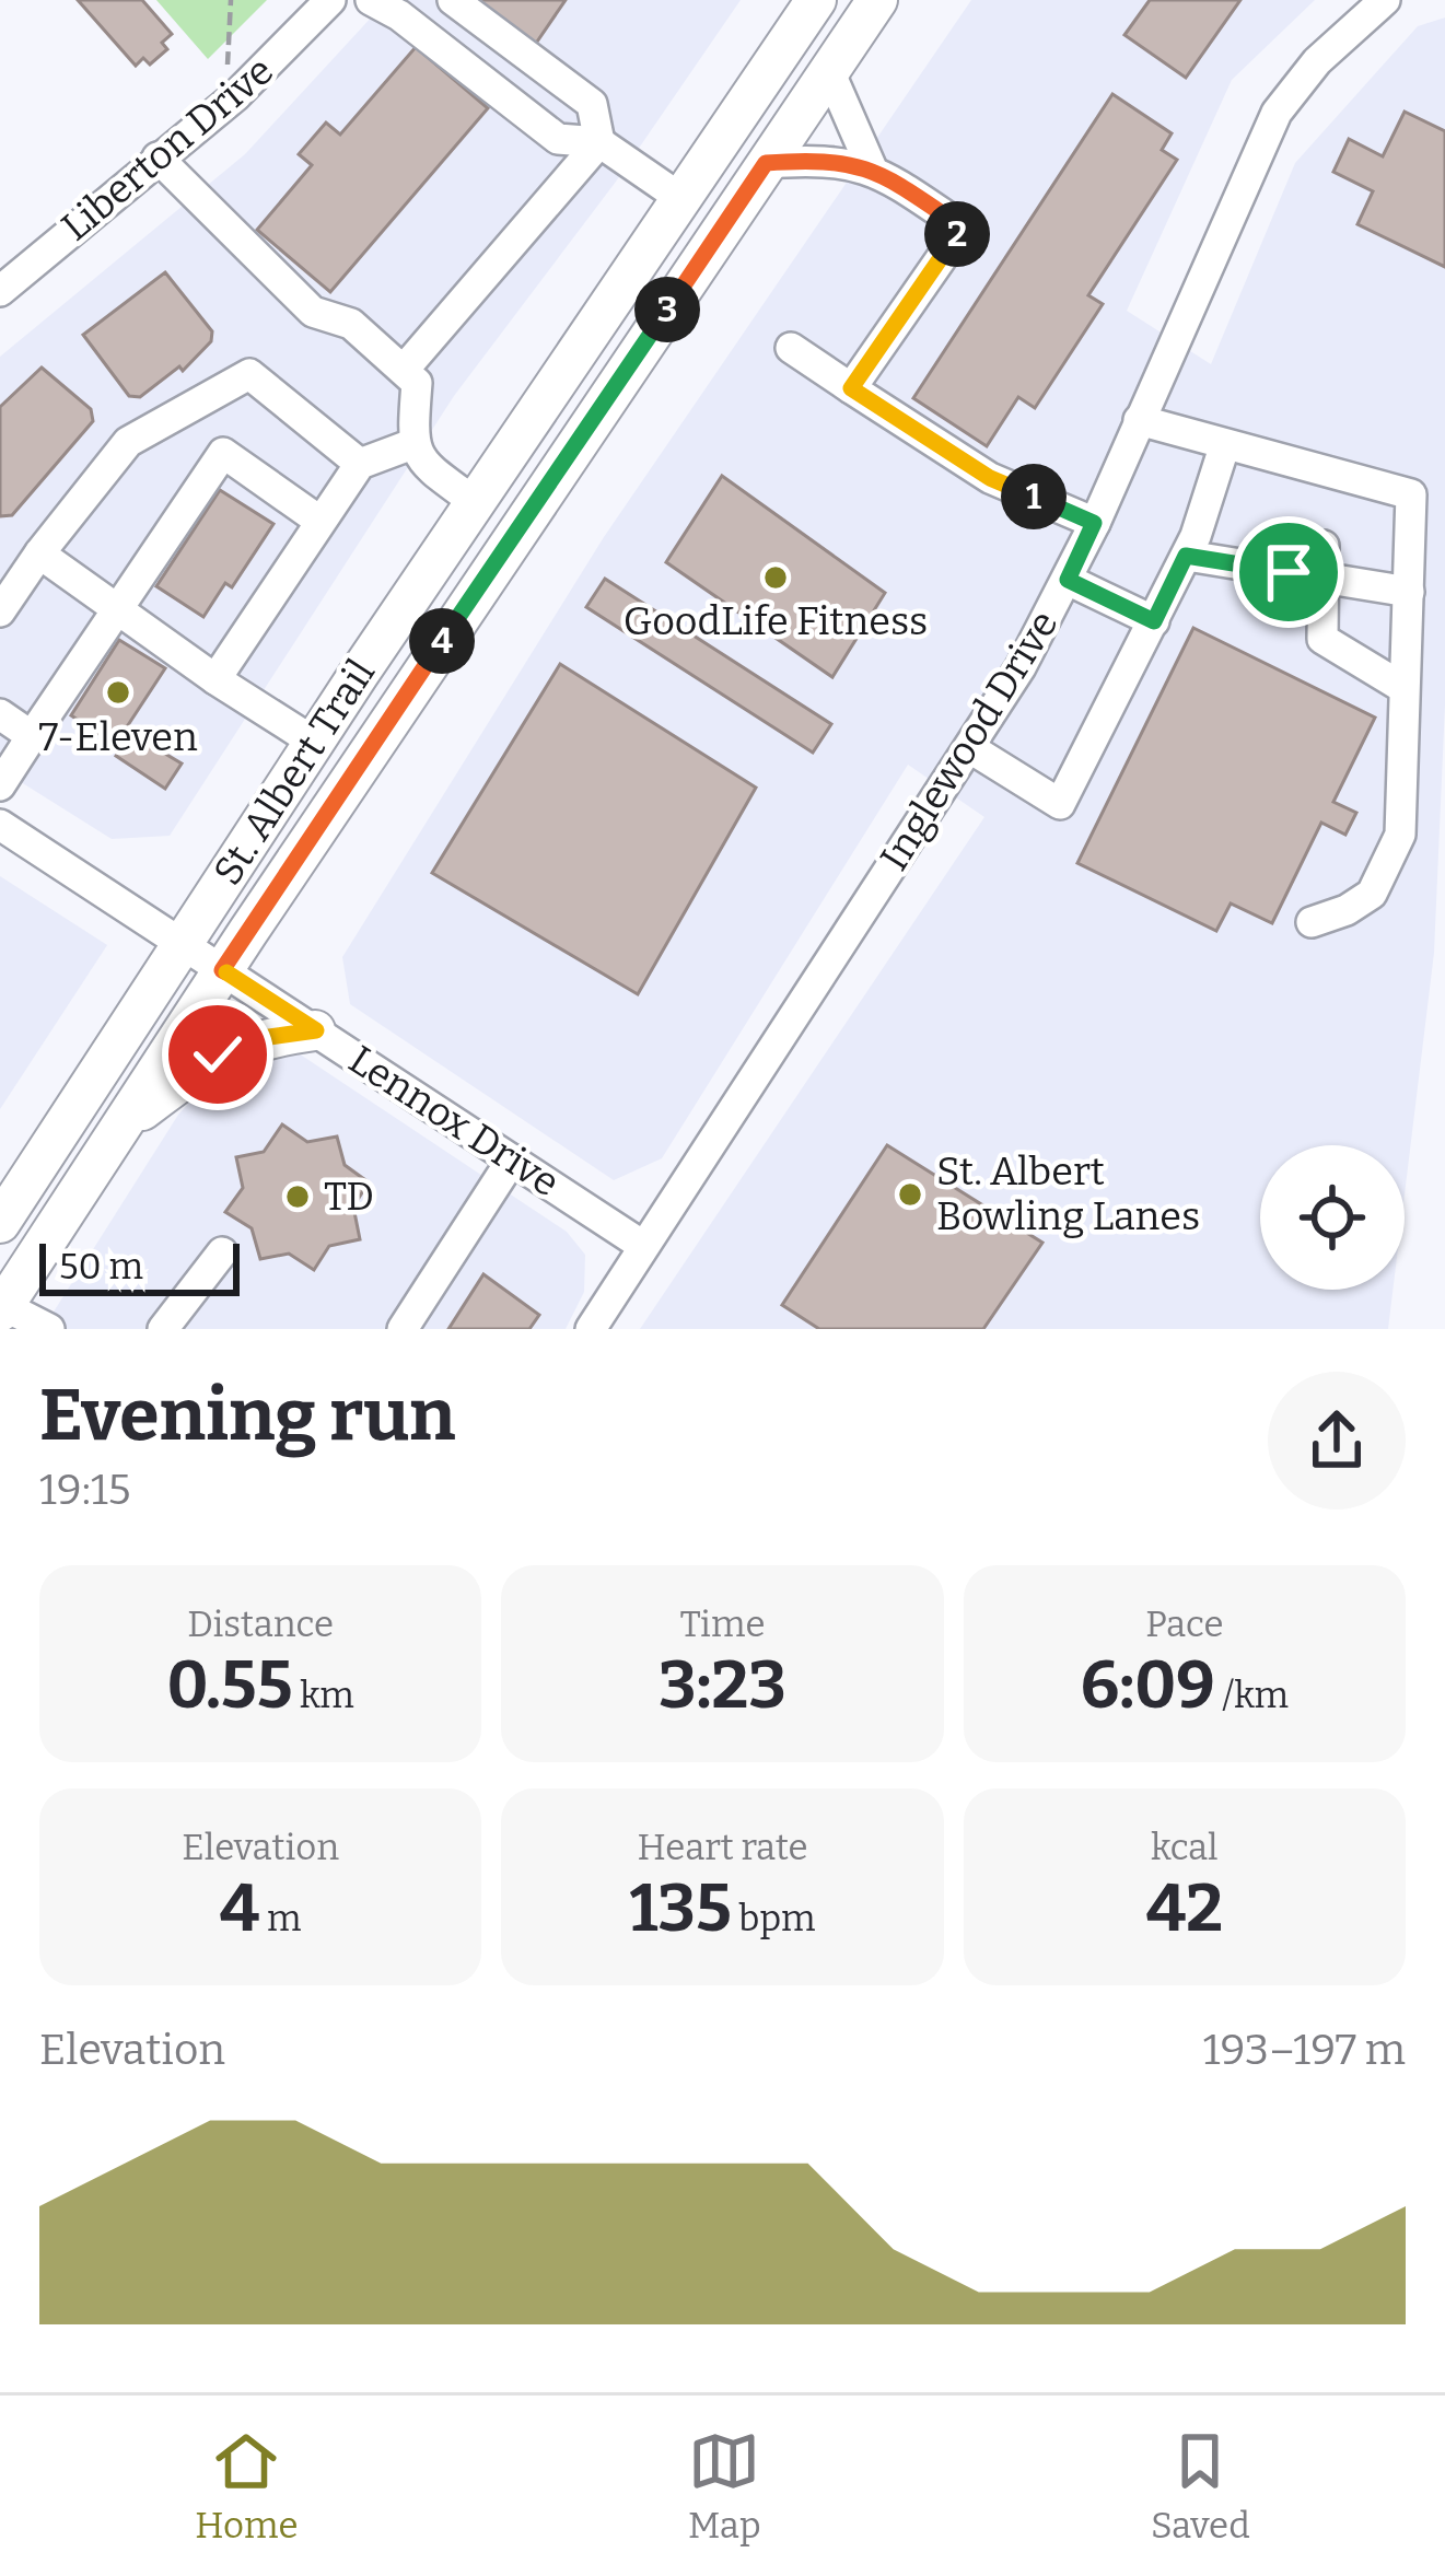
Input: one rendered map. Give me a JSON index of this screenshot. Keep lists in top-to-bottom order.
{
  "streets": {
    "main road": ["St. Albert Trail"],
    "street": ["Liberton Drive", "Inglewood Drive", "Lennox Drive"]
  },
  "crossings": [
    ["Inglewood Drive", "Lennox Drive"],
    ["St. Albert Trail", "Lennox Drive"]
  ],
  "places": [
    "GoodLife Fitness",
    "7-Eleven",
    "St. Albert Bowling Lanes",
    "TD"
  ],
  "scale_bar": "50 m",
  "page": {
    "pins": [
      "2",
      "3",
      "1",
      "4"
    ],
    "scale": "50 m",
    "heading": ["Evening run", "19:15"],
    "stats": [
      ["Distance", "0.55 km"],
      ["Time", "3:23"],
      ["Pace", "6:09 /km"],
      ["Elevation", "4 m"],
      ["Heart rate", "135 bpm"],
      ["kcal", "42"]
    ],
    "chart": ["Elevation", "193–197 m"],
    "tabs": ["Home", "Map", "Saved"]
  }
}
